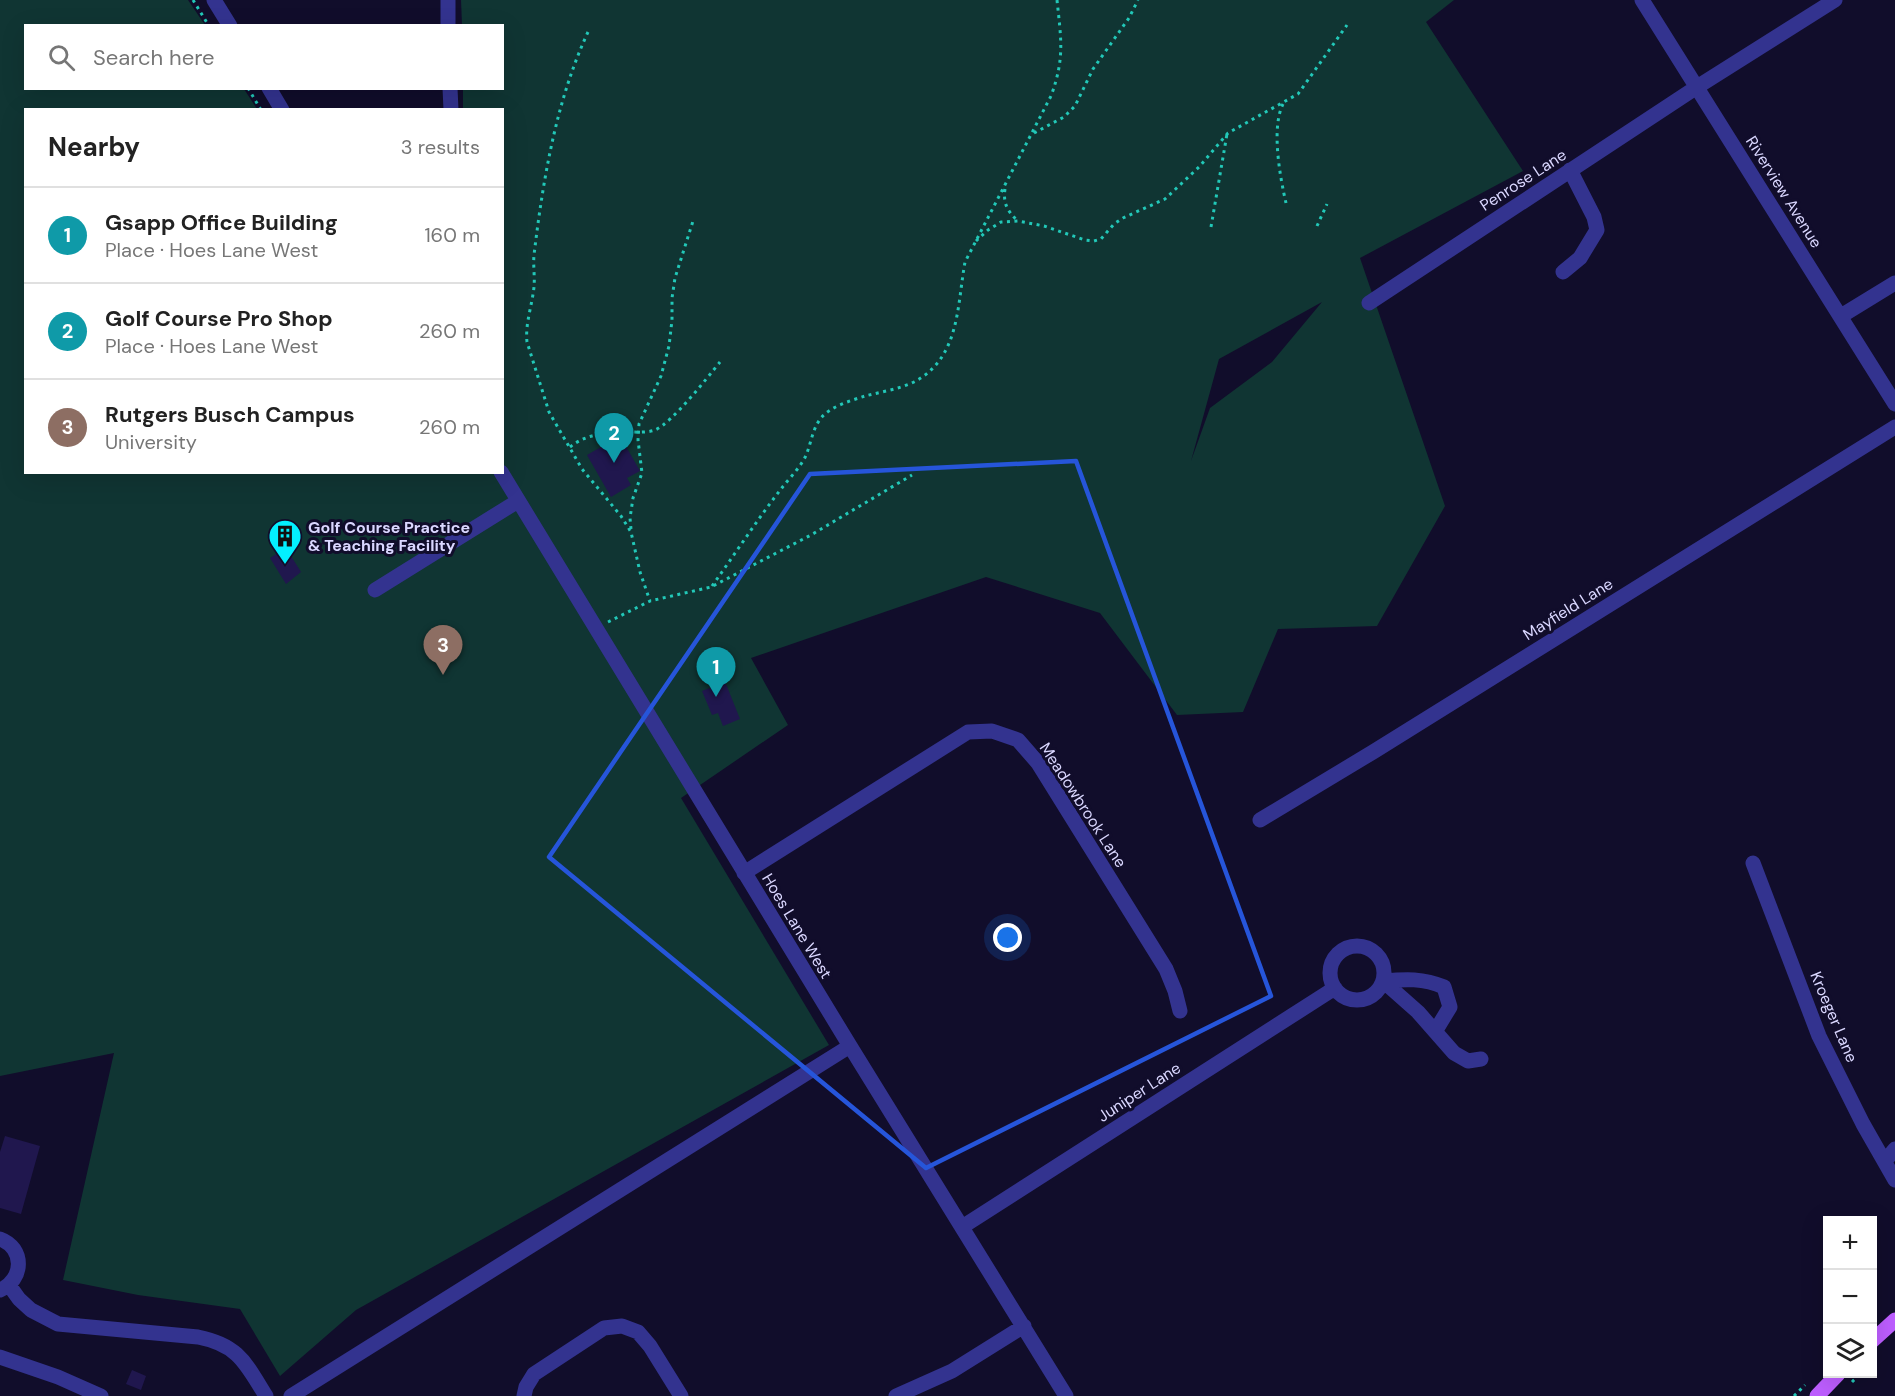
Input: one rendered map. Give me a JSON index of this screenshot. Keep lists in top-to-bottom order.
{
  "streets": {
    "street": [
      "Penrose Lane",
      "Riverview Avenue",
      "Mayfield Lane",
      "Meadowbrook Lane",
      "Hoes Lane West",
      "Kroeger Lane",
      "Juniper Lane"
    ]
  },
  "crossings": [
    ["Penrose Lane", "Riverview Avenue"],
    ["Meadowbrook Lane", "Hoes Lane West"],
    ["Hoes Lane West", "Juniper Lane"]
  ],
  "places": {
    "building": ["Golf Course Practice & Teaching Facility"]
  },
  "page": {
    "search": "Search here",
    "heading": ["Nearby", "3 results"],
    "list": [
      {
        "mark": "1",
        "name": "Gsapp Office Building",
        "note": "Place · Hoes Lane West",
        "value": "160 m"
      },
      {
        "mark": "2",
        "name": "Golf Course Pro Shop",
        "note": "Place · Hoes Lane West",
        "value": "260 m"
      },
      {
        "mark": "3",
        "name": "Rutgers Busch Campus",
        "note": "University",
        "value": "260 m"
      }
    ],
    "pins": ["2", "3", "1"],
    "map_buttons": ["+", "−"]
  }
}
